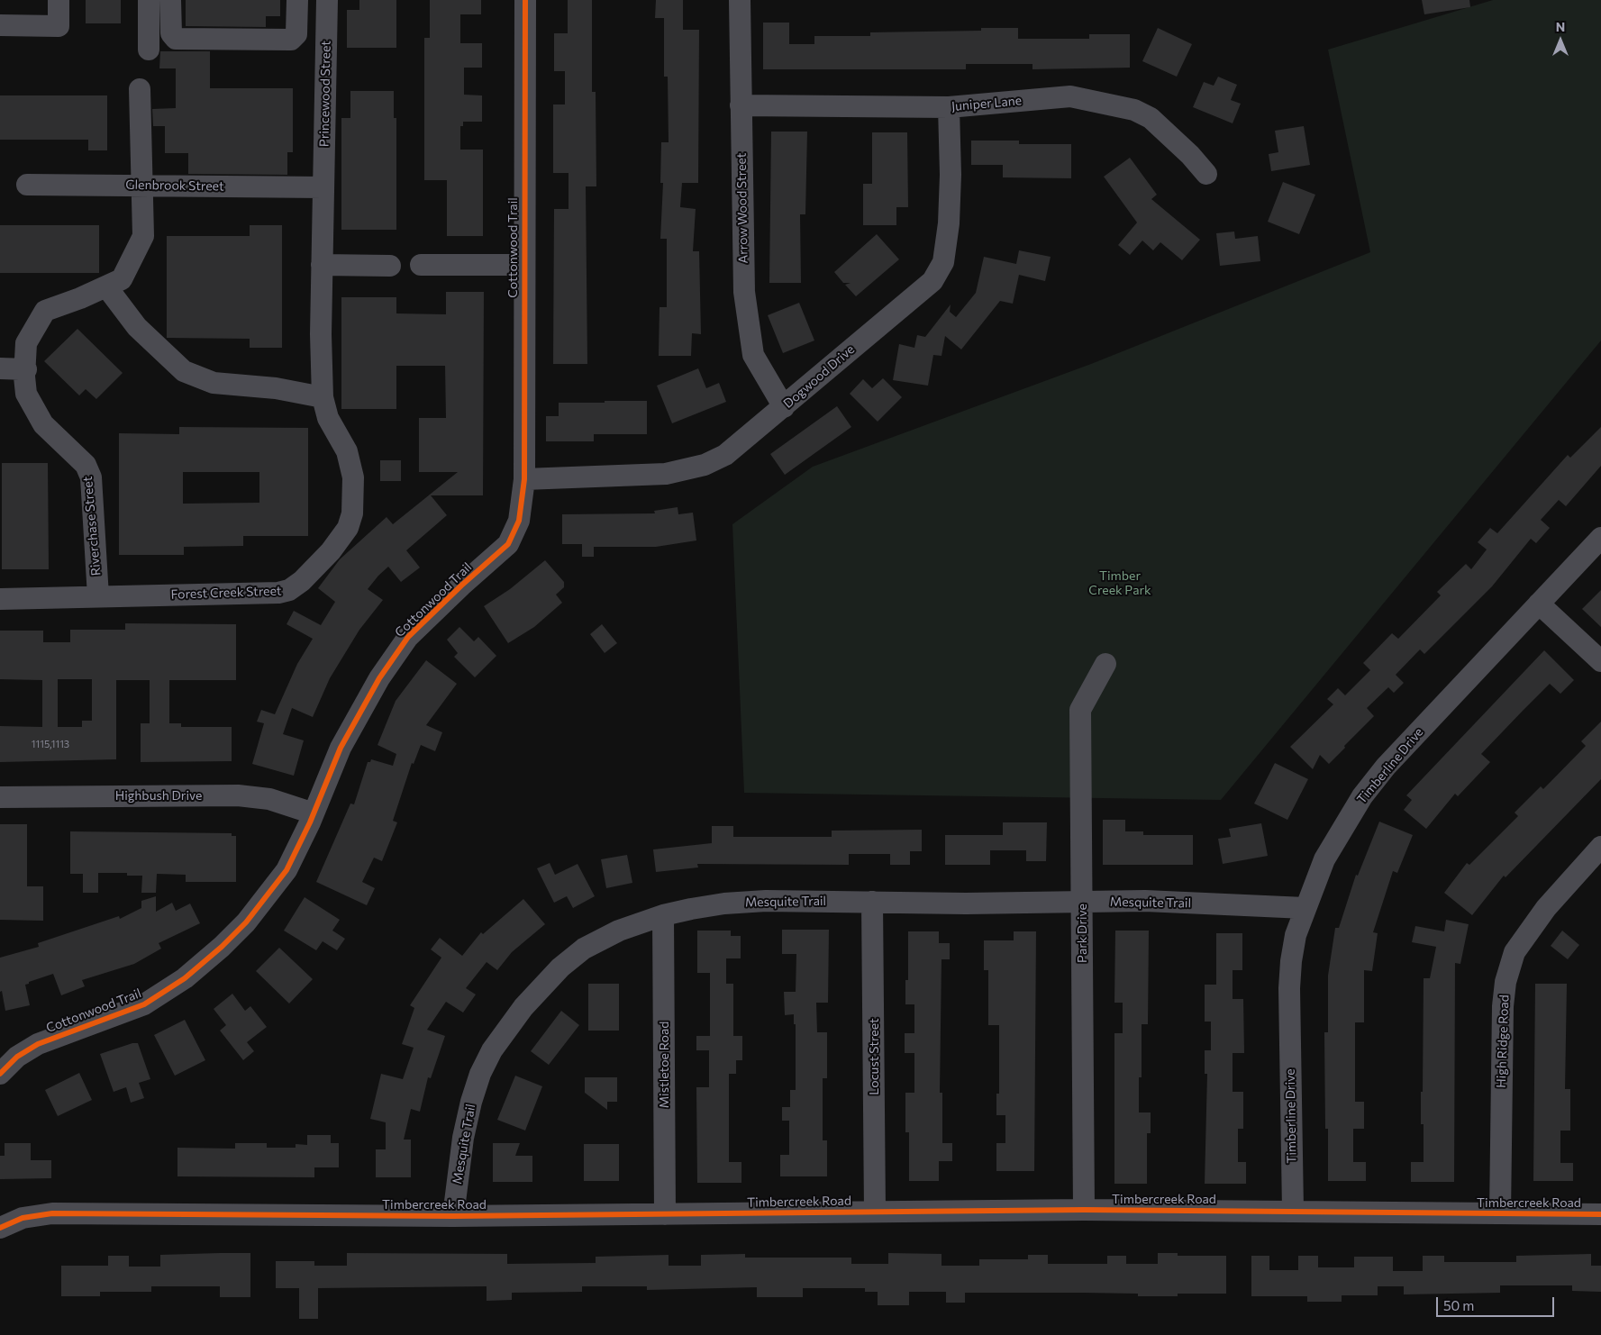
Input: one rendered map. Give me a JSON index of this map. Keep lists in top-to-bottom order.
{
  "streets": {
    "street": [
      "Princewood Street",
      "Juniper Lane",
      "Glenbrook Street",
      "Arrow Wood Street",
      "Cottonwood Trail",
      "Dogwood Drive",
      "Riverchase Street",
      "Forest Creek Street",
      "Timberline Drive",
      "Highbush Drive",
      "Mesquite Trail",
      "Park Drive",
      "High Ridge Road",
      "Locust Street",
      "Mistletoe Road",
      "Timbercreek Road"
    ]
  },
  "crossings": [
    ["Princewood Street", "Glenbrook Street"],
    ["Princewood Street", "Forest Creek Street"],
    ["Juniper Lane", "Arrow Wood Street"],
    ["Juniper Lane", "Dogwood Drive"],
    ["Glenbrook Street", "Riverchase Street"],
    ["Glenbrook Street", "Forest Creek Street"],
    ["Arrow Wood Street", "Dogwood Drive"],
    ["Cottonwood Trail", "Dogwood Drive"],
    ["Cottonwood Trail", "Highbush Drive"],
    ["Riverchase Street", "Forest Creek Street"],
    ["Timberline Drive", "Mesquite Trail"],
    ["Timberline Drive", "Timbercreek Road"],
    ["Mesquite Trail", "Park Drive"],
    ["Mesquite Trail", "Locust Street"],
    ["Mesquite Trail", "Mistletoe Road"],
    ["Mesquite Trail", "Timbercreek Road"],
    ["Park Drive", "Timbercreek Road"],
    ["High Ridge Road", "Timbercreek Road"],
    ["Locust Street", "Timbercreek Road"],
    ["Mistletoe Road", "Timbercreek Road"]
  ],
  "parks": ["Timber Creek Park"],
  "house_numbers": ["1115,1113"],
  "scale_bar": "50 m",
  "north": "top"
}
